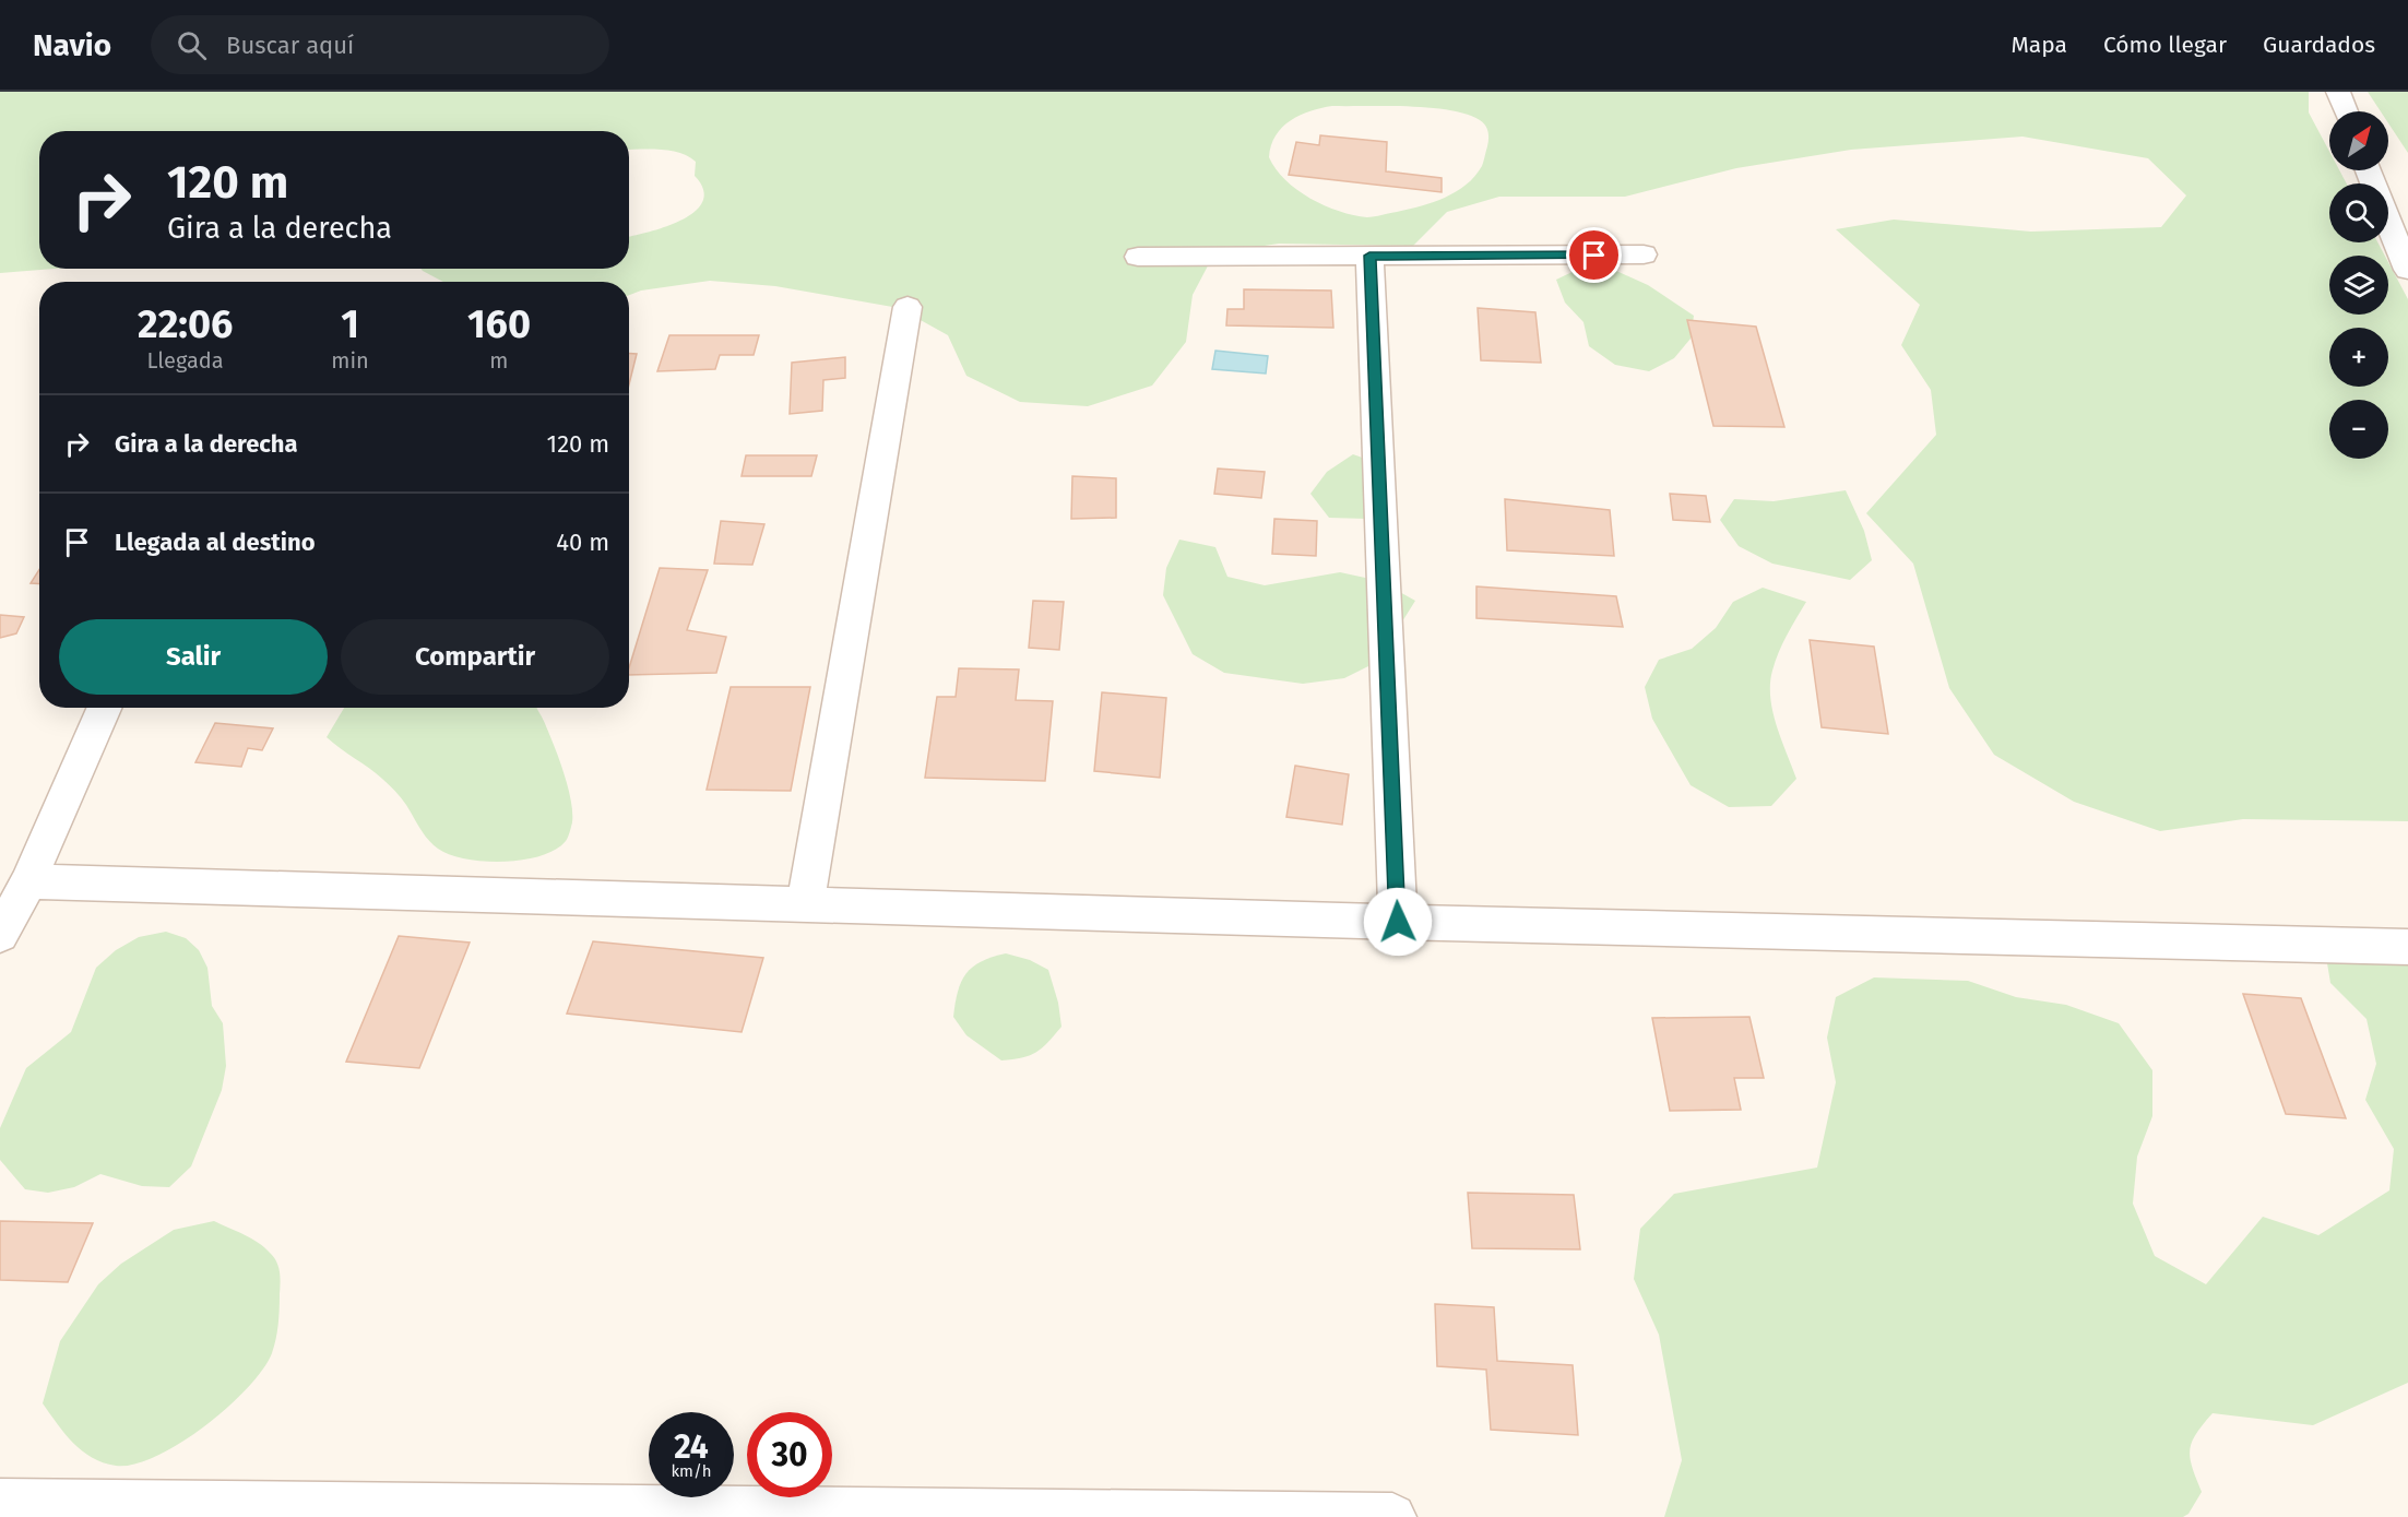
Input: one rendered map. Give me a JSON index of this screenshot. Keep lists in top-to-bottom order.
{
  "north": "top right",
  "page": {
    "header": "Navio",
    "search": "Buscar aquí",
    "nav": ["Mapa", "Cómo llegar", "Guardados"],
    "map_buttons": ["+", "−"],
    "turn": ["120 m", "Gira a la derecha"],
    "eta": [
      "22:06",
      "Llegada",
      "1",
      "min",
      "160",
      "m"
    ],
    "list": [
      {
        "name": "Gira a la derecha",
        "value": "120 m"
      },
      {
        "name": "Llegada al destino",
        "value": "40 m"
      }
    ],
    "buttons": ["Salir", "Compartir"],
    "speed": "24 km/h",
    "limit": "30"
  }
}
